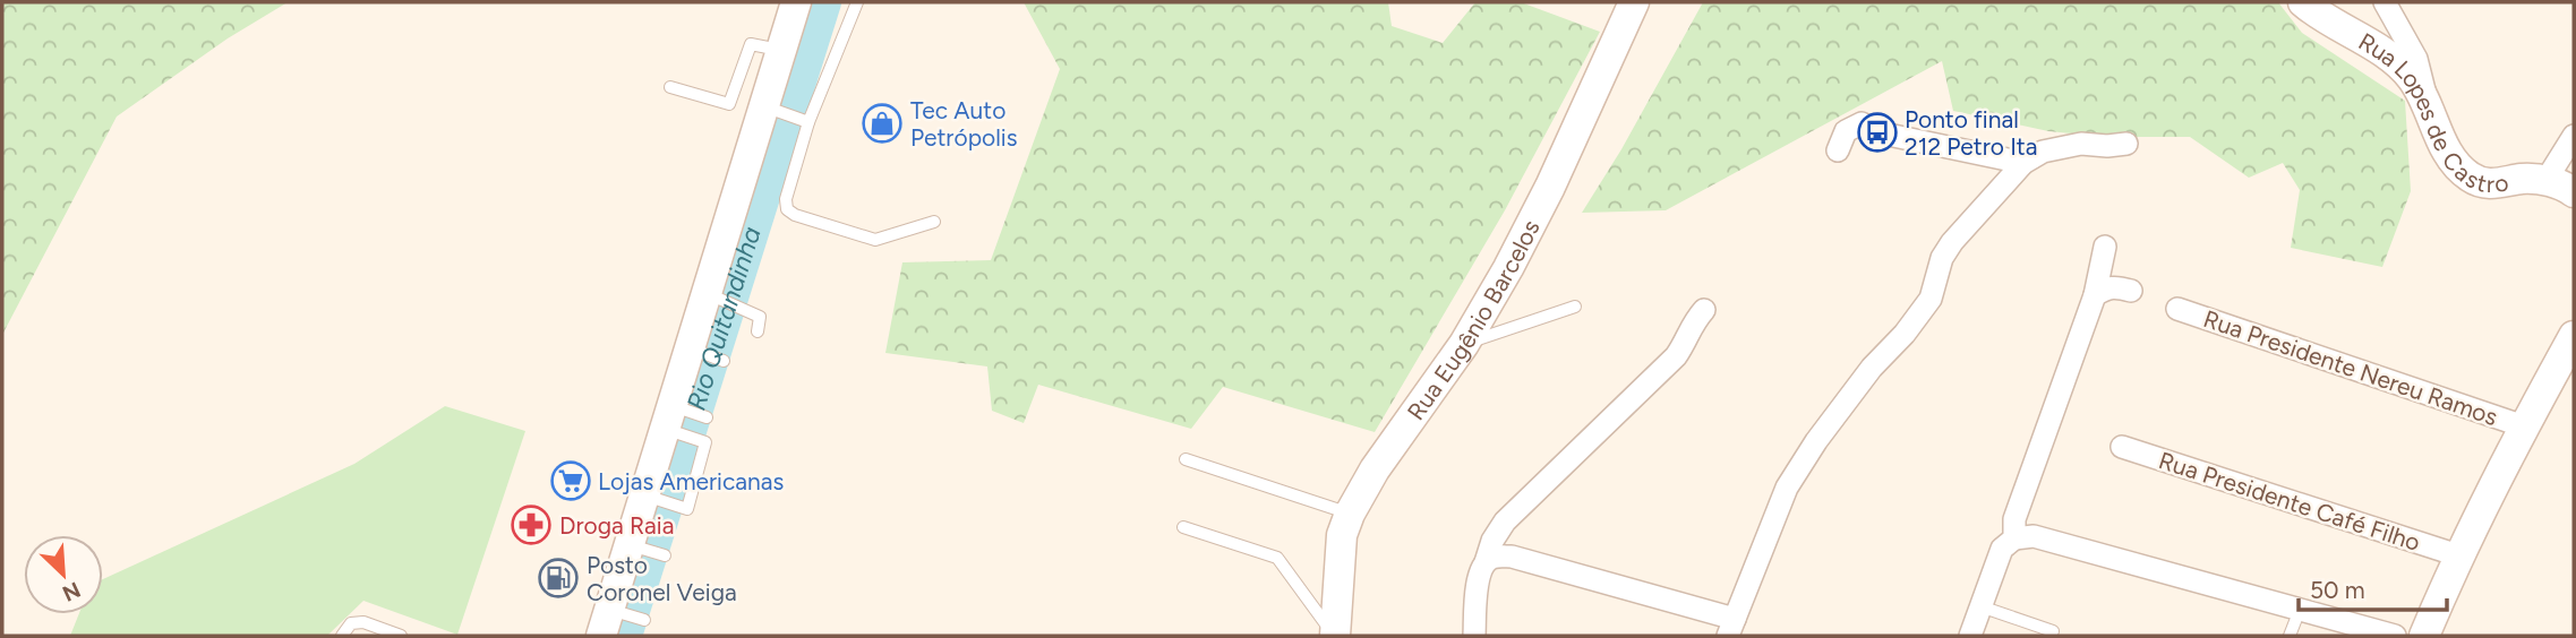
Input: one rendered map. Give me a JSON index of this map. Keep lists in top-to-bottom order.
{
  "streets": {
    "street": [
      "Rua Lopes de Castro",
      "Rua Eugênio Barcelos",
      "Rua Presidente Nereu Ramos",
      "Rua Presidente Café Filho"
    ]
  },
  "water": ["Rio Quitandinha"],
  "places": {
    "shop": ["Tec Auto Petrópolis"],
    "bus stop": ["Ponto final 212 Petro Ita"],
    "supermarket": ["Lojas Americanas"],
    "pharmacy": ["Droga Raia"],
    "fuel station": ["Posto Coronel Veiga"]
  },
  "scale_bar": "50 m",
  "north": "bottom right"
}
